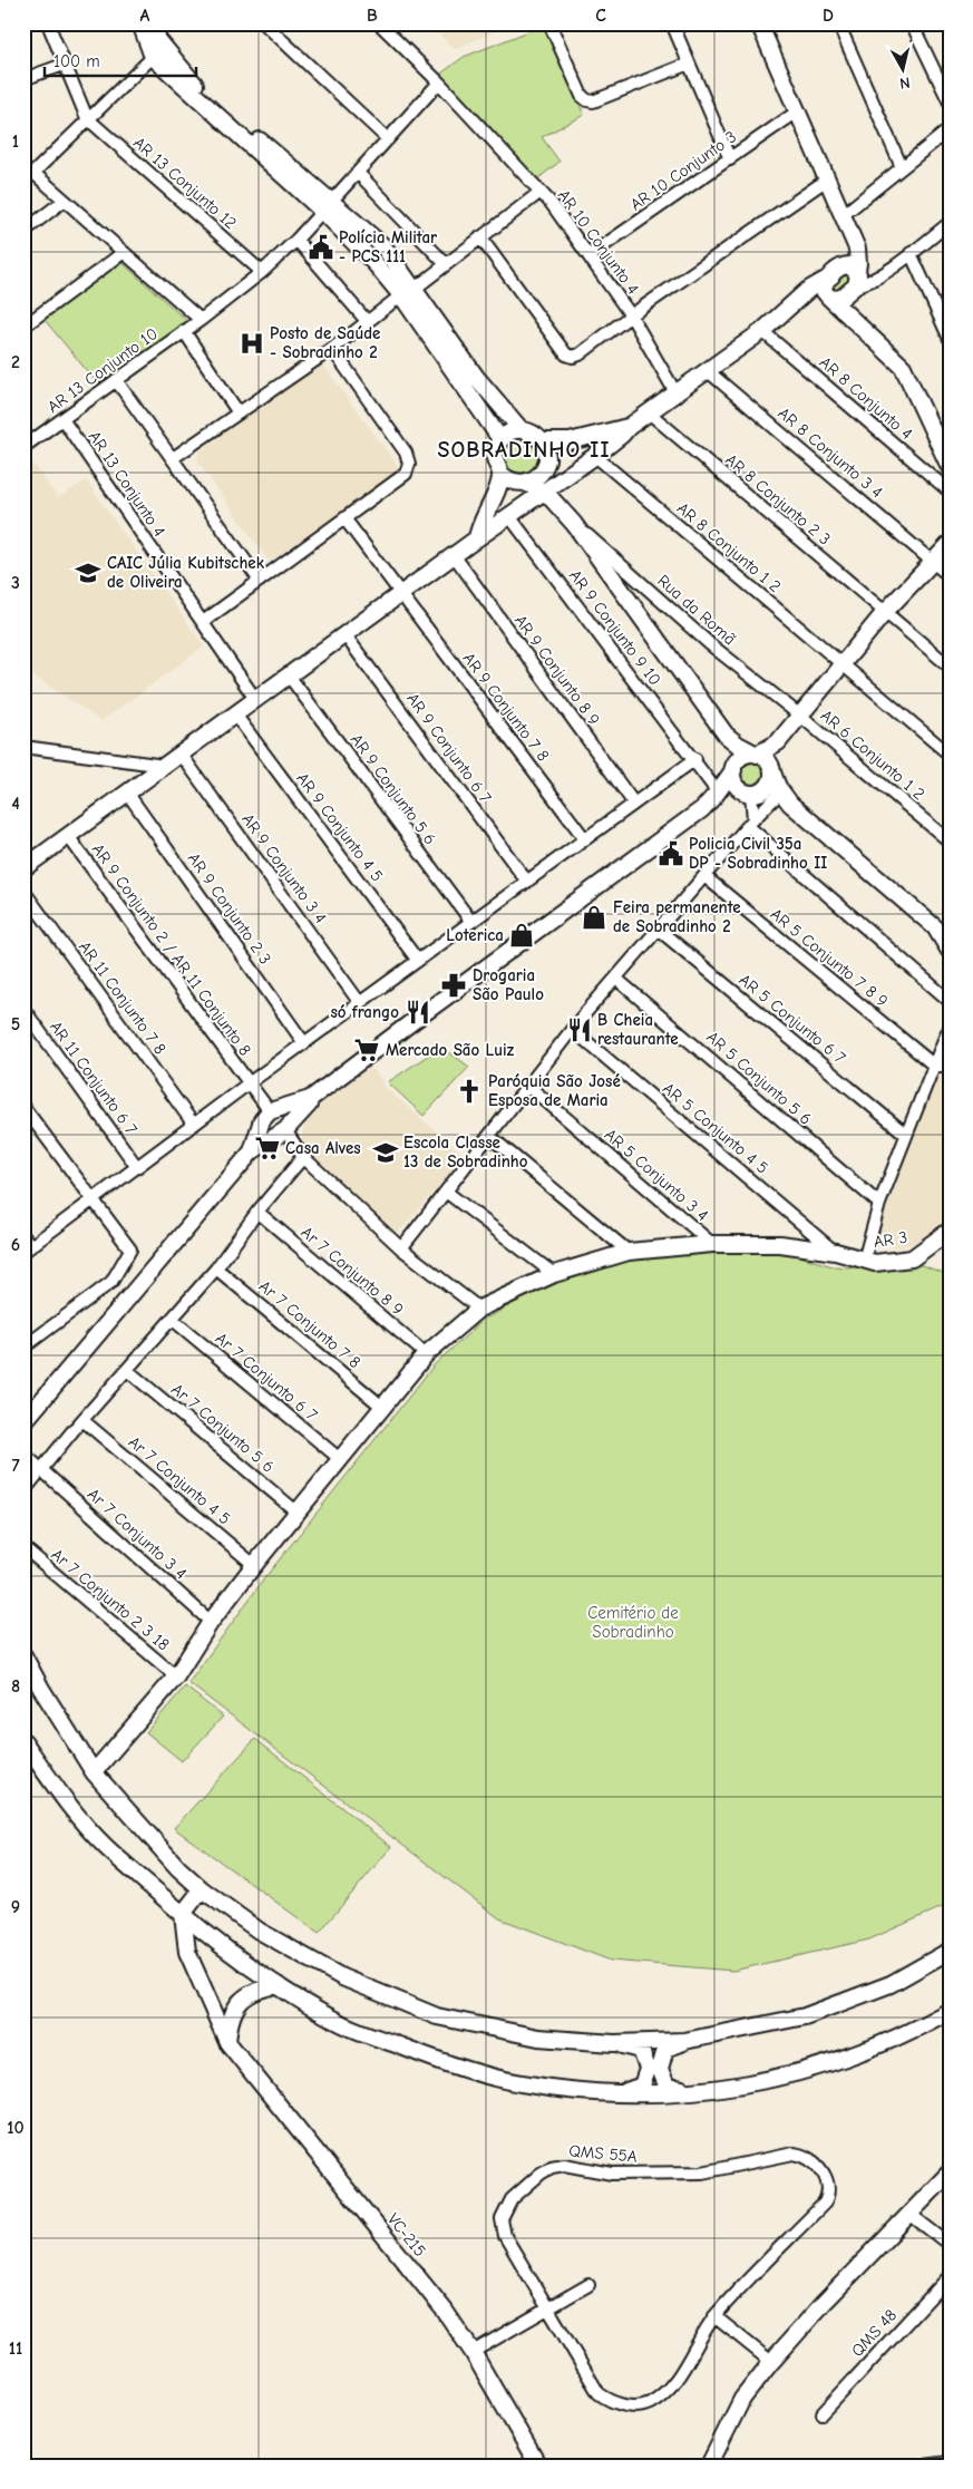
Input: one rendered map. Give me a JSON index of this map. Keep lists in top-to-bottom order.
{
  "streets": {
    "street": [
      "AR 10 Conjunto 3",
      "AR 13 Conjunto 12",
      "AR 10 Conjunto 4",
      "AR 13 Conjunto 10",
      "AR 8 Conjunto 4",
      "AR 8 Conjunto 3 4",
      "AR 13 Conjunto 4",
      "AR 8 Conjunto 2 3",
      "AR 8 Conjunto 1 2",
      "Rua da Romã",
      "AR 9 Conjunto 9 10",
      "AR 9 Conjunto 8 9",
      "AR 9 Conjunto 7 8",
      "AR 9 Conjunto 6 7",
      "AR 6 Conjunto 1 2",
      "AR 9 Conjunto 5 6",
      "AR 9 Conjunto 4 5",
      "AR 9 Conjunto 3 4",
      "AR 9 Conjunto 2 3",
      "AR 9 Conjunto 2 / AR 11 Conjunto 8",
      "AR 5 Conjunto 7 8 9",
      "AR 11 Conjunto 7 8",
      "AR 5 Conjunto 6 7",
      "AR 11 Conjunto 6 7",
      "AR 5 Conjunto 5 6",
      "AR 5 Conjunto 4 5",
      "AR 5 Conjunto 3 4",
      "AR 3",
      "Ar 7 Conjunto 8 9",
      "Ar 7 Conjunto 7 8",
      "Ar 7 Conjunto 6 7",
      "Ar 7 Conjunto 5 6",
      "Ar 7 Conjunto 4 5",
      "Ar 7 Conjunto 3 4",
      "Ar 7 Conjunto 2 3 18",
      "QMS 55A",
      "VC-215",
      "QMS 48"
    ]
  },
  "crossings": [
    ["AR 10 Conjunto 3", "AR 10 Conjunto 4"],
    ["AR 13 Conjunto 12", "AR 13 Conjunto 10"],
    ["AR 13 Conjunto 10", "AR 13 Conjunto 4"],
    ["Rua da Romã", "AR 6 Conjunto 1 2"],
    ["AR 5 Conjunto 4 5", "AR 3"],
    ["AR 5 Conjunto 3 4", "AR 3"],
    ["AR 3", "Ar 7 Conjunto 8 9"],
    ["AR 3", "Ar 7 Conjunto 7 8"],
    ["AR 3", "Ar 7 Conjunto 6 7"],
    ["AR 3", "Ar 7 Conjunto 5 6"],
    ["AR 3", "Ar 7 Conjunto 4 5"],
    ["AR 3", "Ar 7 Conjunto 3 4"],
    ["AR 3", "Ar 7 Conjunto 2 3 18"]
  ],
  "districts": ["SOBRADINHO II"],
  "parks": ["Cemitério de Sobradinho"],
  "places": {
    "public building": ["Polícia Militar - PCS 111", "Policia Civil 35a DP - Sobradinho II"],
    "hospital": ["Posto de Saúde - Sobradinho 2"],
    "school or university": ["CAIC Júlia Kubitschek de Oliveira", "Escola Classe 13 de Sobradinho"],
    "shop": ["Feira permanente de Sobradinho 2", "Loterica"],
    "pharmacy": ["Drogaria São Paulo"],
    "restaurant": ["só frango", "B Cheia restaurante"],
    "supermarket": ["Mercado São Luiz", "Casa Alves"],
    "church": ["Paróquia São José Esposa de Maria"]
  },
  "scale_bar": "100 m",
  "north": "bottom",
  "grid": {
    "columns": [
      "A",
      "B",
      "C",
      "D"
    ],
    "rows": [
      "1",
      "2",
      "3",
      "4",
      "5",
      "6",
      "7",
      "8",
      "9",
      "10",
      "11"
    ]
  }
}
